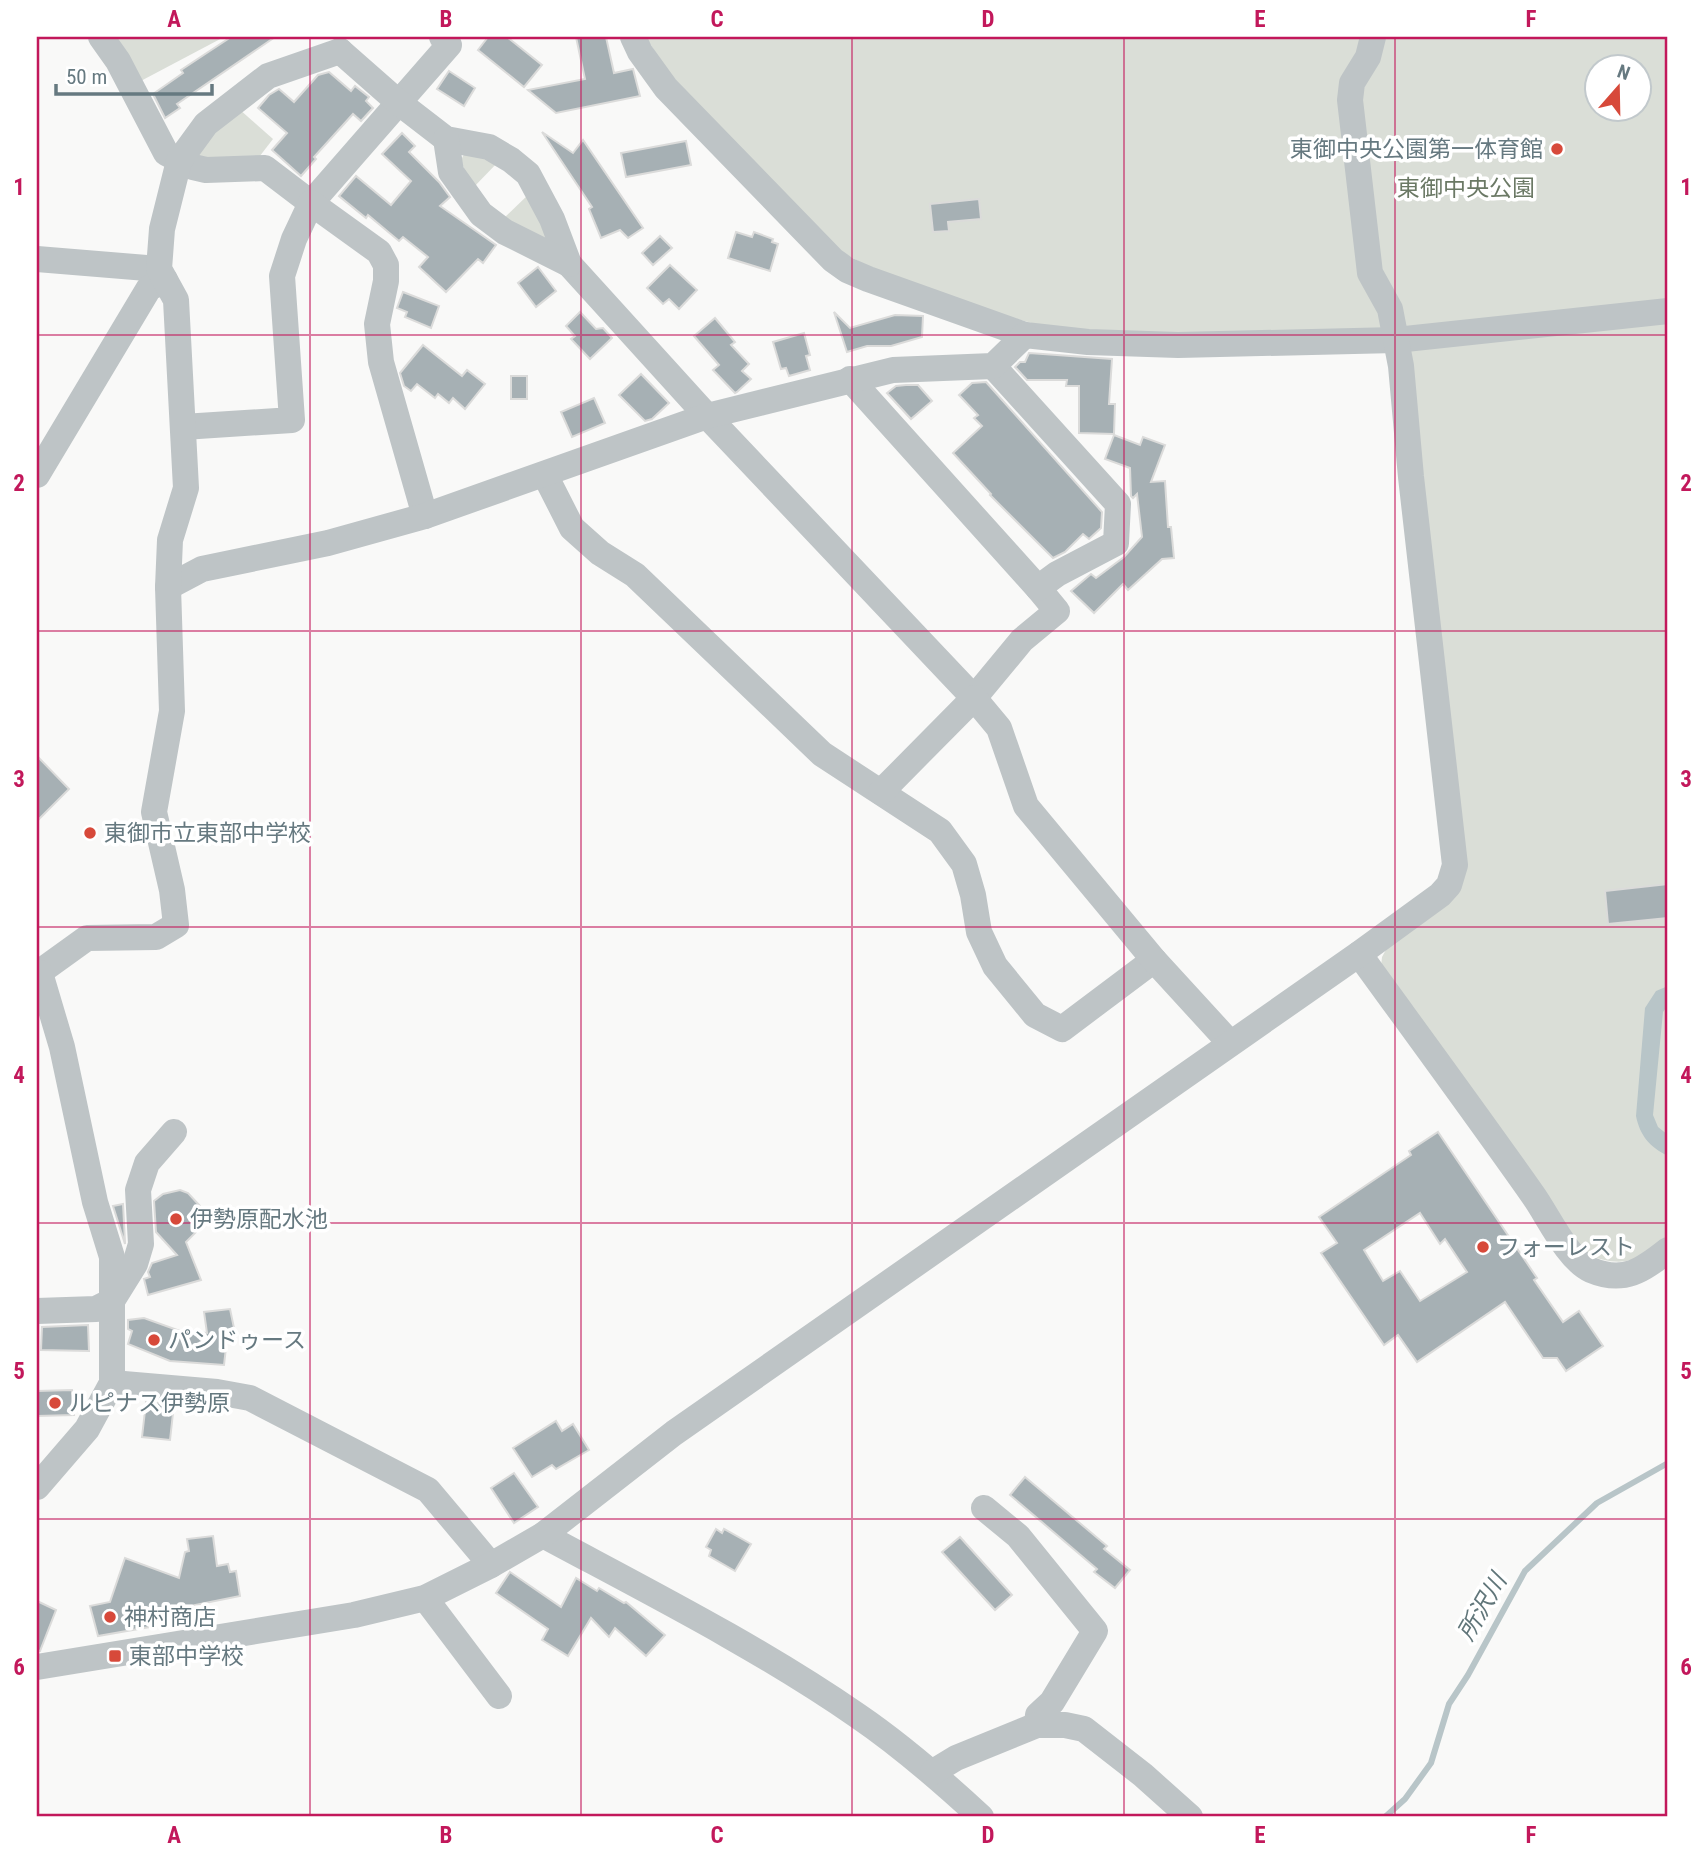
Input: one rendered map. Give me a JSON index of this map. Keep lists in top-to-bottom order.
{
  "water": ["所沢川"],
  "parks": ["東御中央公園"],
  "places": {
    "other": [
      "東御中央公園第一体育館",
      "東御市立東部中学校",
      "伊勢原配水池",
      "フォーレスト",
      "パンドゥース",
      "ルピナス伊勢原",
      "神村商店"
    ],
    "transit": ["東部中学校"]
  },
  "scale_bar": "50 m",
  "north": "top",
  "grid": {
    "columns": [
      "A",
      "B",
      "C",
      "D",
      "E",
      "F"
    ],
    "rows": [
      "1",
      "2",
      "3",
      "4",
      "5",
      "6"
    ]
  }
}
